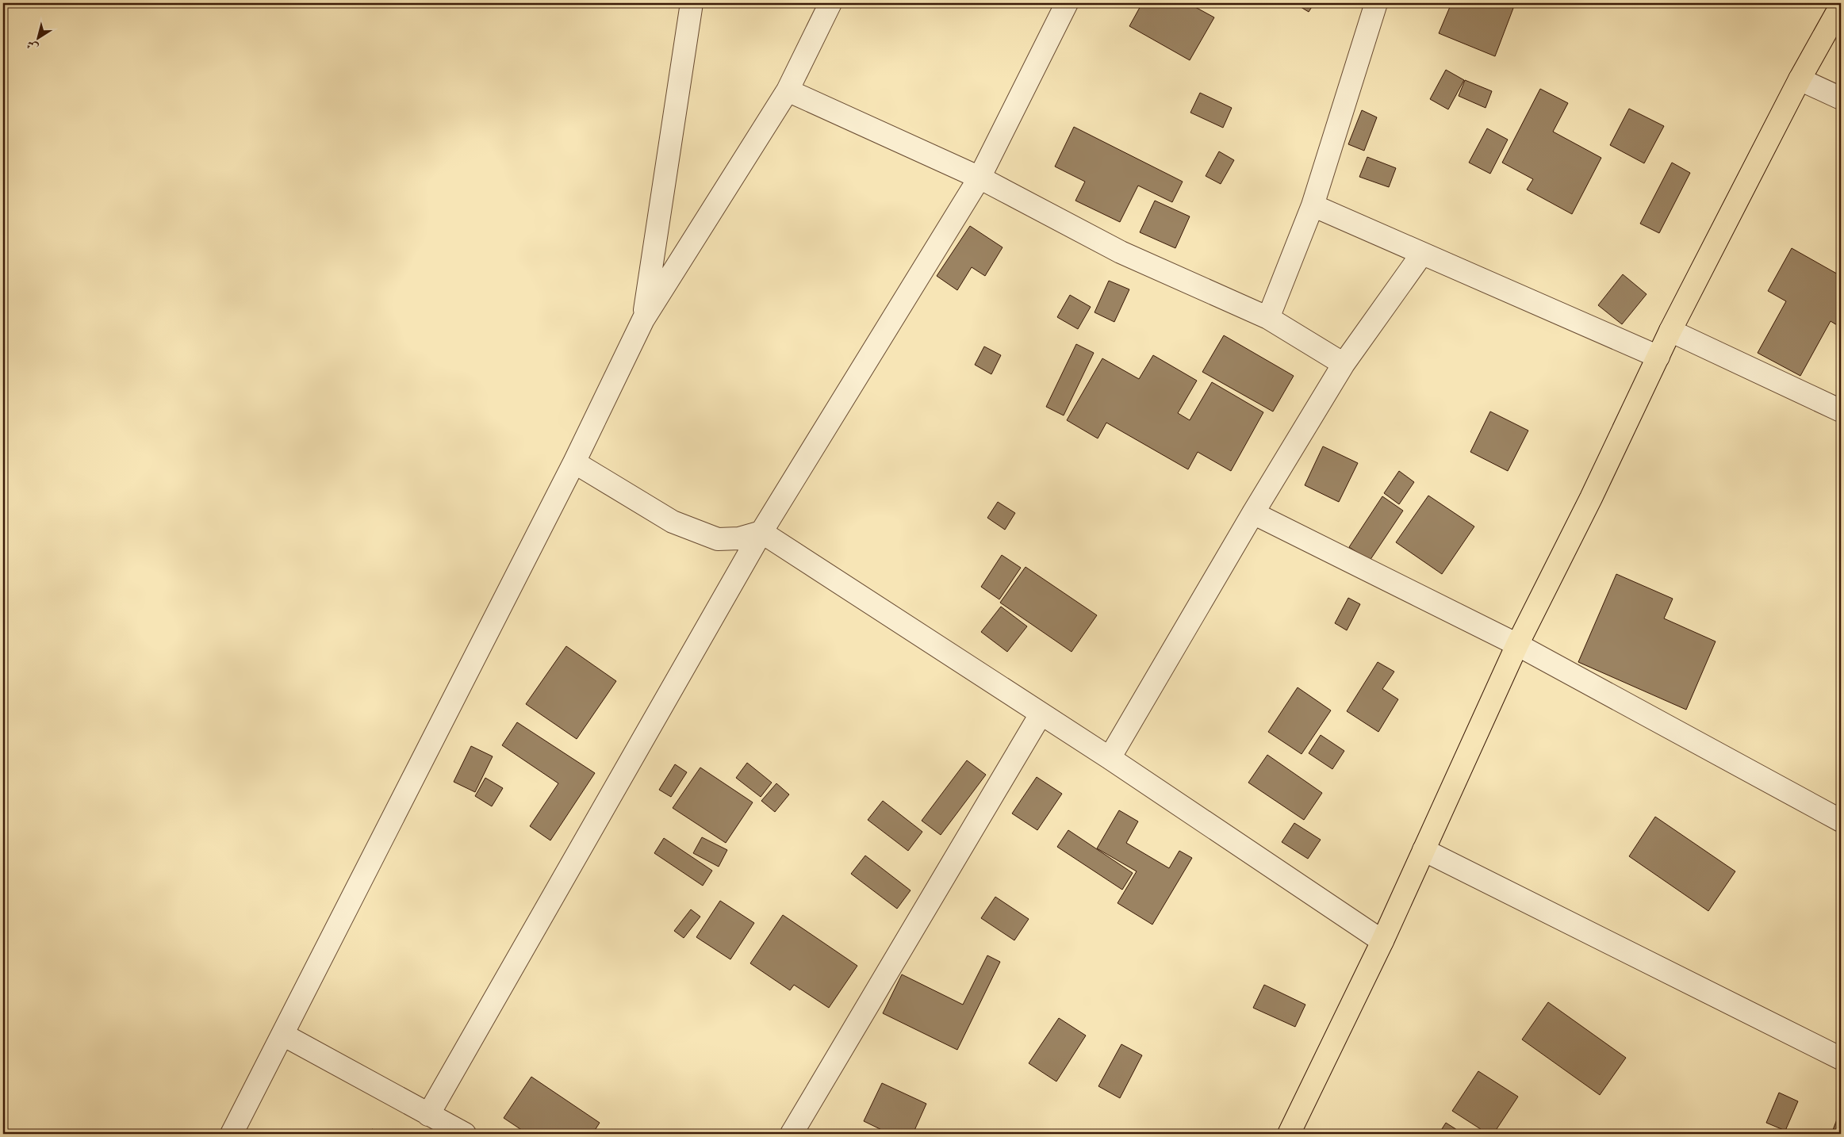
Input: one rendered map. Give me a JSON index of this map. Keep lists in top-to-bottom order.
{
  "north": "bottom left"
}
